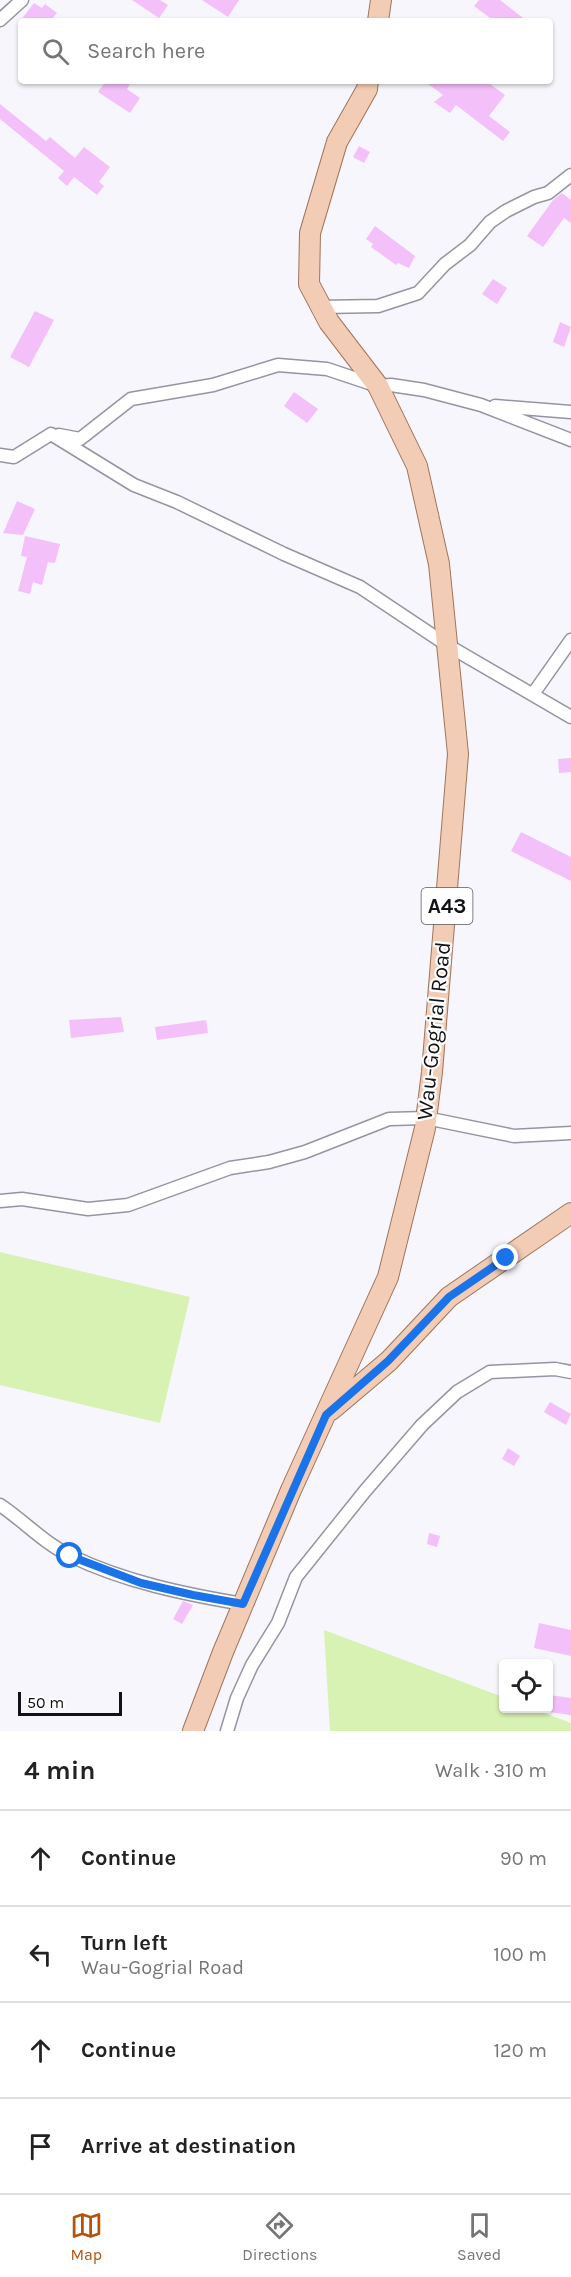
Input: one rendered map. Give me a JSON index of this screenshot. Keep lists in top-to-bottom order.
{
  "streets": {
    "main road": ["A43", "Wau-Gogrial Road"]
  },
  "scale_bar": "50 m",
  "page": {
    "search": "Search here",
    "scale": "50 m",
    "heading": ["4 min", "Walk · 310 m"],
    "list": [
      ["Continue", "90 m"],
      ["Turn left", "Wau-Gogrial Road", "100 m"],
      ["Continue", "120 m"],
      "Arrive at destination"
    ],
    "nav": ["Map", "Directions", "Saved"]
  }
}
